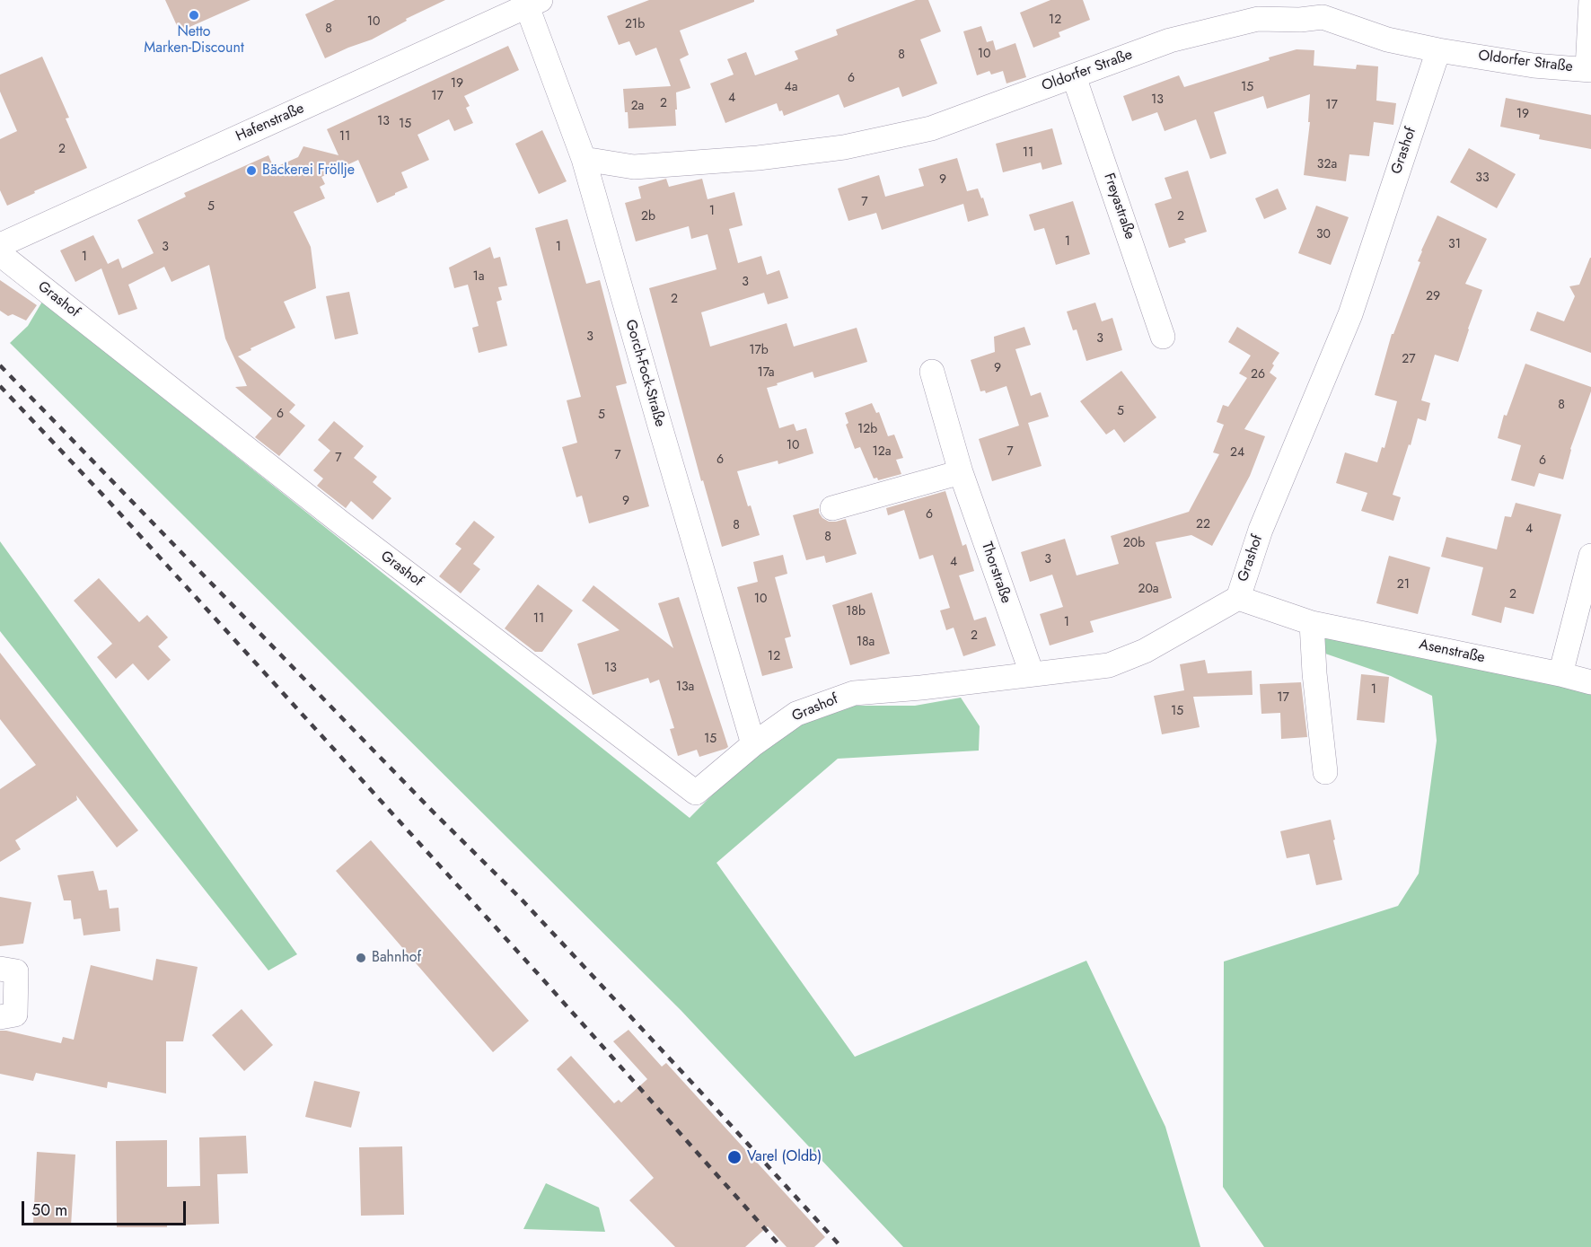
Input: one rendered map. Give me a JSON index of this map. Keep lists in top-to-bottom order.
{
  "streets": {
    "street": [
      "Oldorfer Straße",
      "Hafenstraße",
      "Grashof",
      "Freyastraße",
      "Gorch-Fock-Straße",
      "Thorstraße",
      "Asenstraße"
    ]
  },
  "crossings": [
    ["Oldorfer Straße", "Grashof"],
    ["Oldorfer Straße", "Freyastraße"],
    ["Oldorfer Straße", "Gorch-Fock-Straße"],
    ["Hafenstraße", "Gorch-Fock-Straße"],
    ["Grashof", "Gorch-Fock-Straße"],
    ["Grashof", "Thorstraße"],
    ["Grashof", "Asenstraße"]
  ],
  "places": [
    "Netto Marken-Discount",
    "Bäckerei Fröllje",
    "Bahnhof",
    "Varel (Oldb)"
  ],
  "house_numbers": [
    "12",
    "10",
    "21b",
    "8",
    "10",
    "8",
    "6",
    "19",
    "4a",
    "15",
    "17",
    "4",
    "13",
    "2",
    "17",
    "2a",
    "19",
    "13",
    "15",
    "11",
    "2",
    "11",
    "32a",
    "33",
    "9",
    "7",
    "5",
    "1",
    "2b",
    "2",
    "30",
    "1",
    "31",
    "3",
    "1",
    "1",
    "1a",
    "3",
    "29",
    "2",
    "3",
    "3",
    "17b",
    "27",
    "9",
    "17a",
    "26",
    "8",
    "5",
    "6",
    "5",
    "12b",
    "10",
    "12a",
    "7",
    "24",
    "7",
    "7",
    "6",
    "6",
    "9",
    "6",
    "22",
    "8",
    "4",
    "8",
    "20b",
    "3",
    "4",
    "21",
    "20a",
    "2",
    "10",
    "18b",
    "11",
    "1",
    "2",
    "18a",
    "12",
    "13",
    "13a",
    "1",
    "17",
    "15",
    "15"
  ],
  "scale_bar": "50 m"
}
